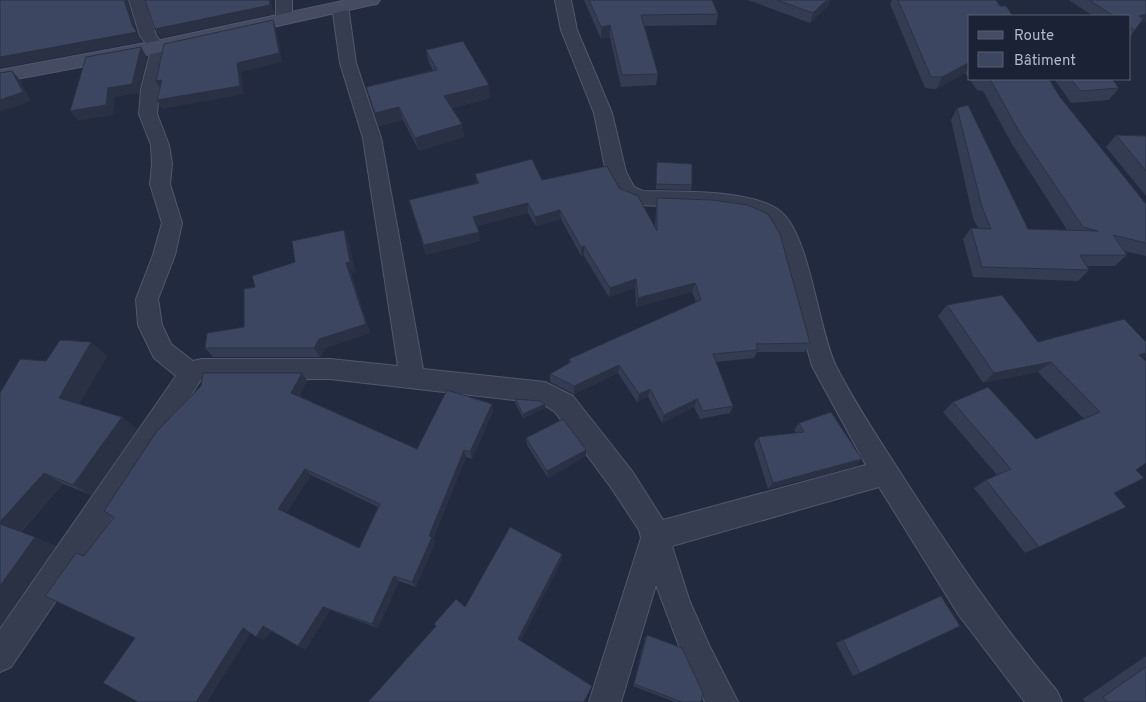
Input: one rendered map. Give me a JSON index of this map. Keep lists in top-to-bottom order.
{
  "legend": ["Route", "Bâtiment"]
}
